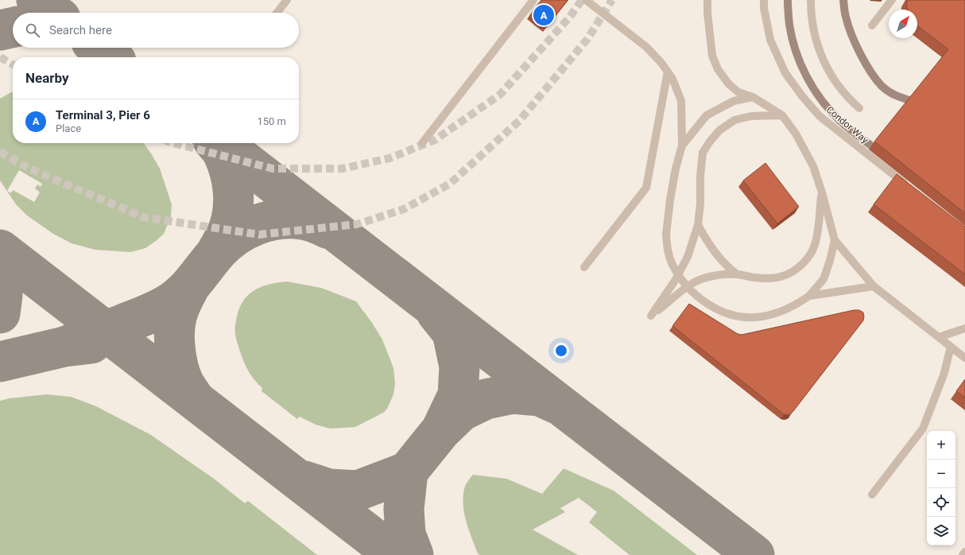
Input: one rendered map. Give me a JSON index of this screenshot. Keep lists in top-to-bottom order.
{
  "streets": {
    "lane": ["Condor Way"]
  },
  "north": "top right",
  "page": {
    "pins": "A",
    "search": "Search here",
    "heading": "Nearby",
    "list": [
      {
        "mark": "A",
        "name": "Terminal 3, Pier 6",
        "note": "Place",
        "value": "150 m"
      }
    ],
    "map_buttons": ["+", "−"]
  }
}
